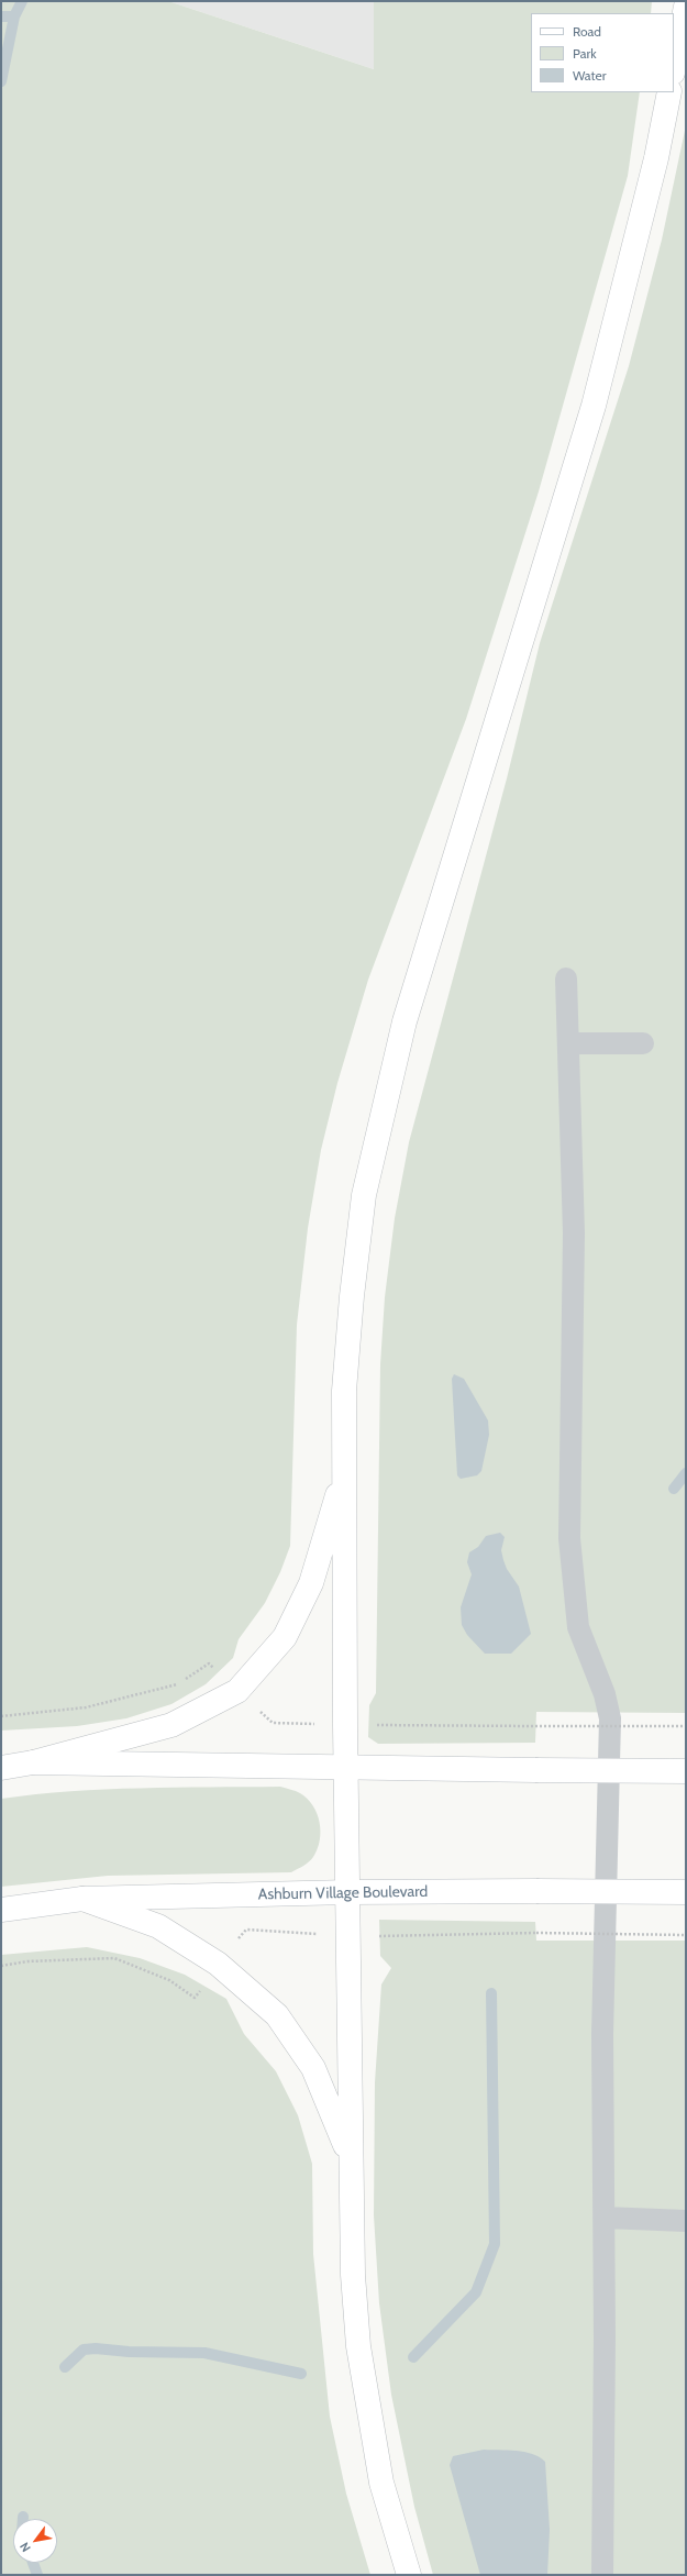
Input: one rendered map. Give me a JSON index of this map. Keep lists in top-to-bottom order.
{
  "streets": {
    "main road": ["Ashburn Village Boulevard"]
  },
  "legend": ["Road", "Park", "Water"],
  "north": "bottom left"
}
